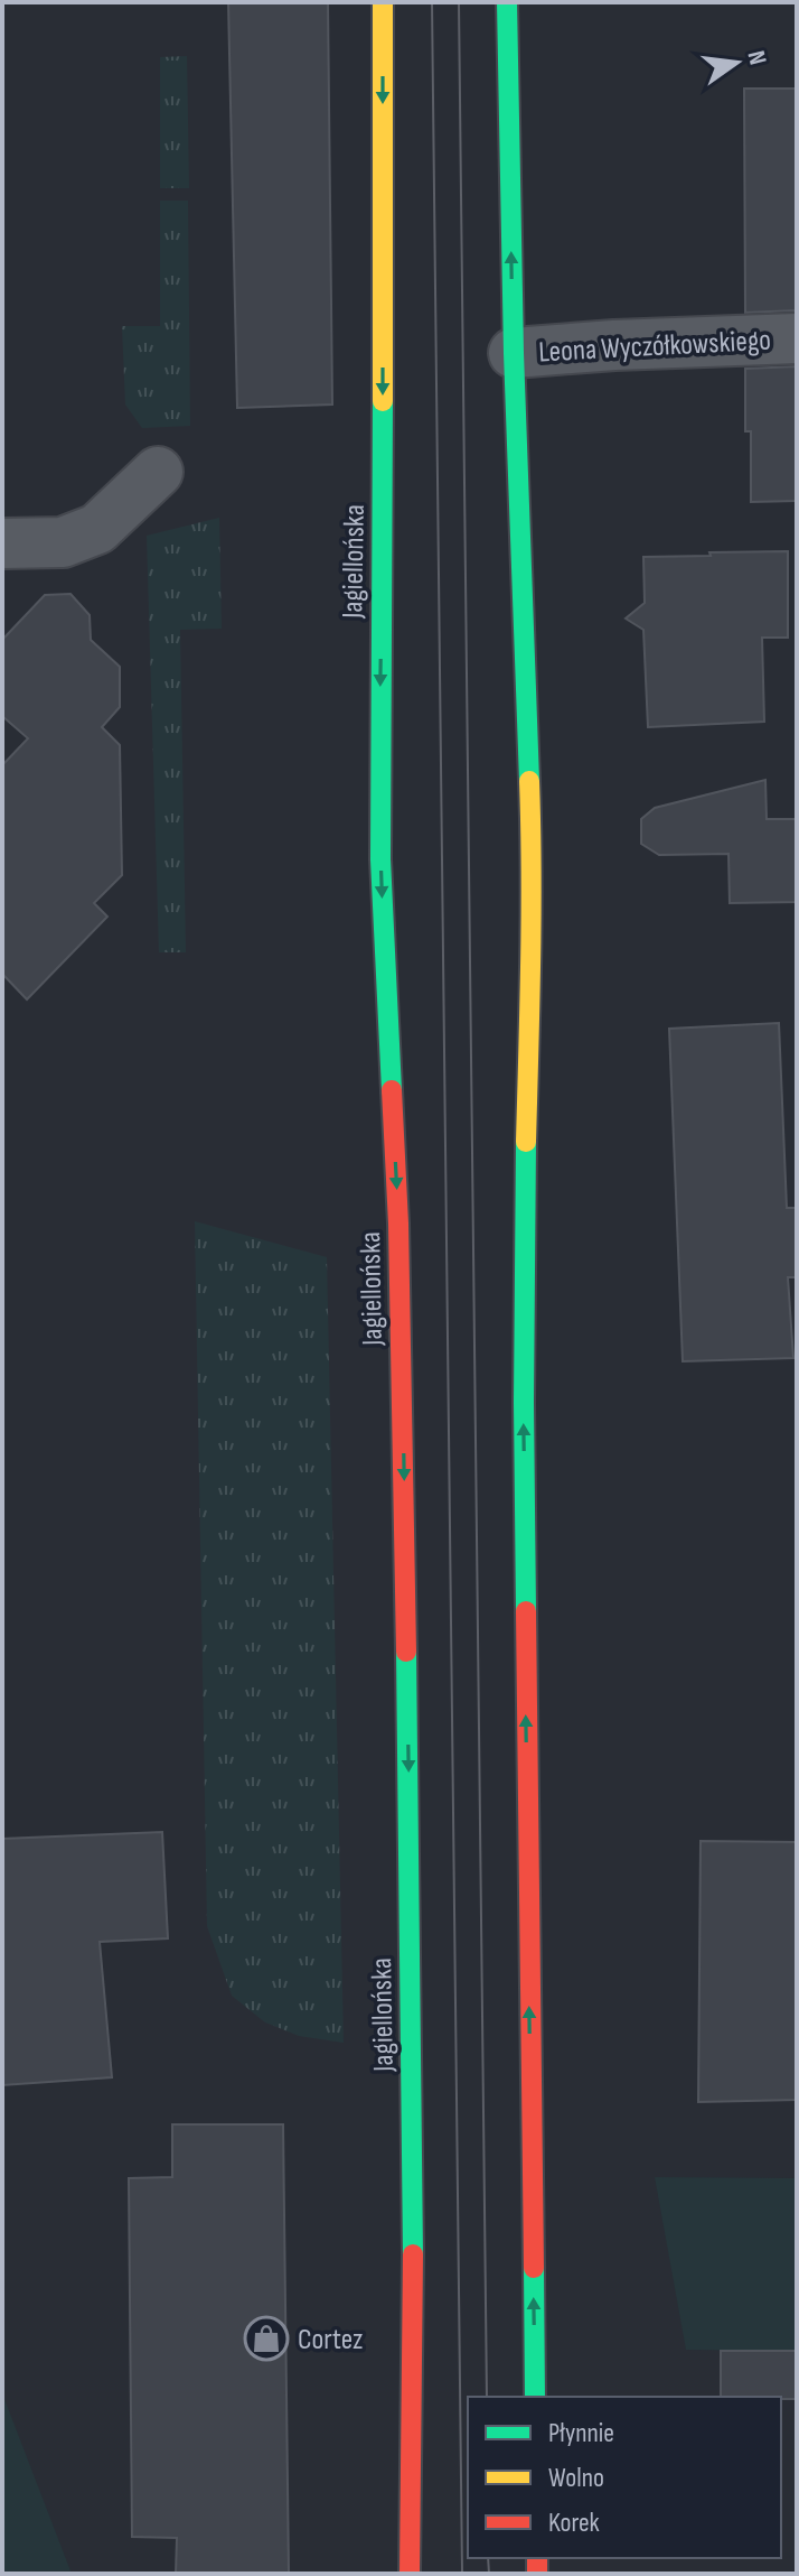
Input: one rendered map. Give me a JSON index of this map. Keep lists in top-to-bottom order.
{
  "streets": {
    "main road": ["Jagiellońska"],
    "street": ["Leona Wyczółkowskiego"]
  },
  "places": {
    "shop": ["Cortez"]
  },
  "legend": ["Płynnie", "Wolno", "Korek"],
  "north": "right"
}
